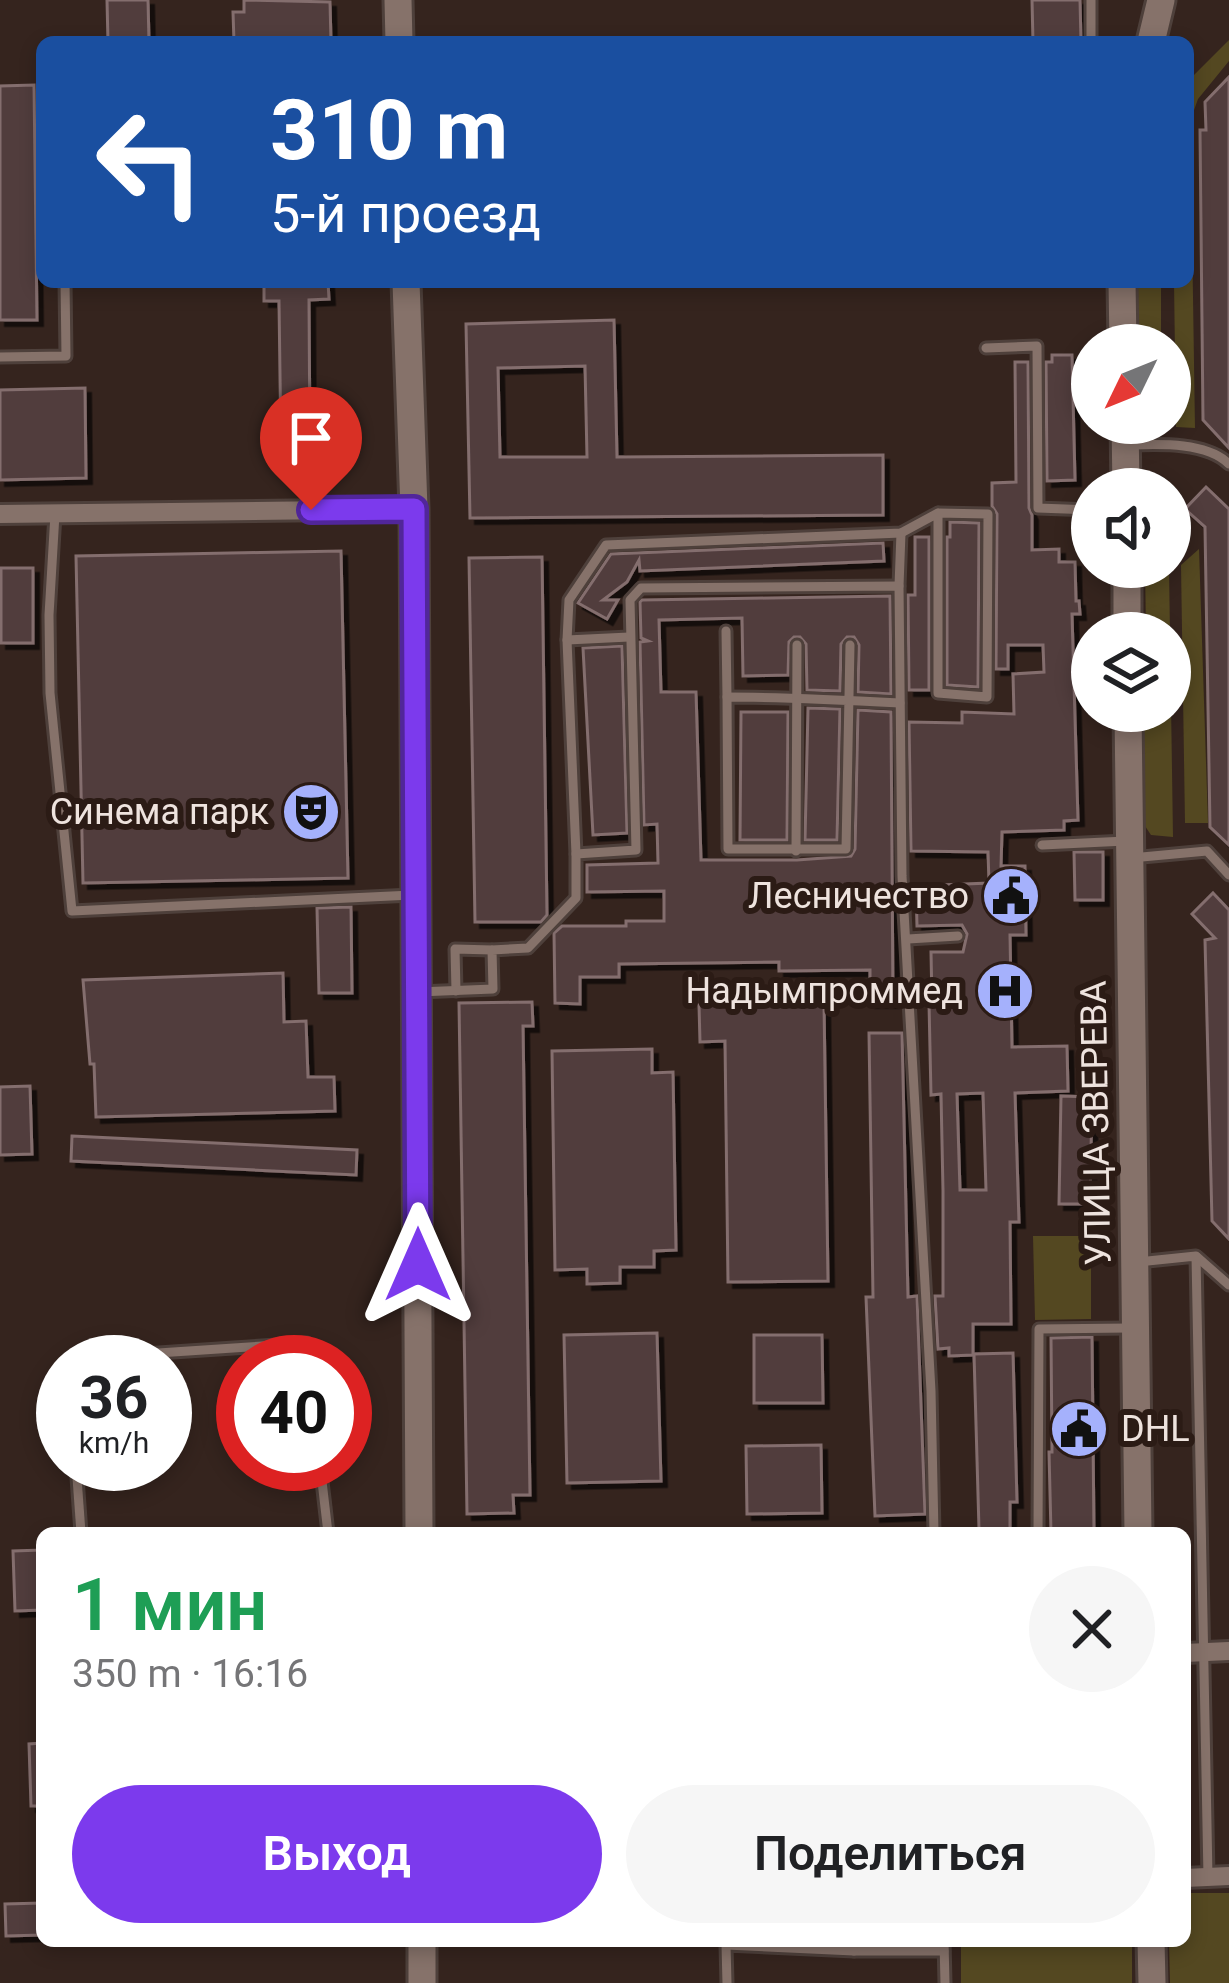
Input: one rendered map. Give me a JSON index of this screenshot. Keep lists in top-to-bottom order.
{
  "streets": {
    "street": ["УЛИЦА ЗВЕРЕВА"]
  },
  "places": {
    "theatre": ["Синема парк"],
    "public building": ["Лесничество", "DHL"],
    "hospital": ["Надымпроммед"]
  },
  "north": "bottom left",
  "page": {
    "turn": ["310 m", "5-й проезд"],
    "speed": "36 km/h",
    "limit": "40",
    "heading": ["1 мин", "350 m · 16:16"],
    "buttons": ["Выход", "Поделиться"]
  }
}
